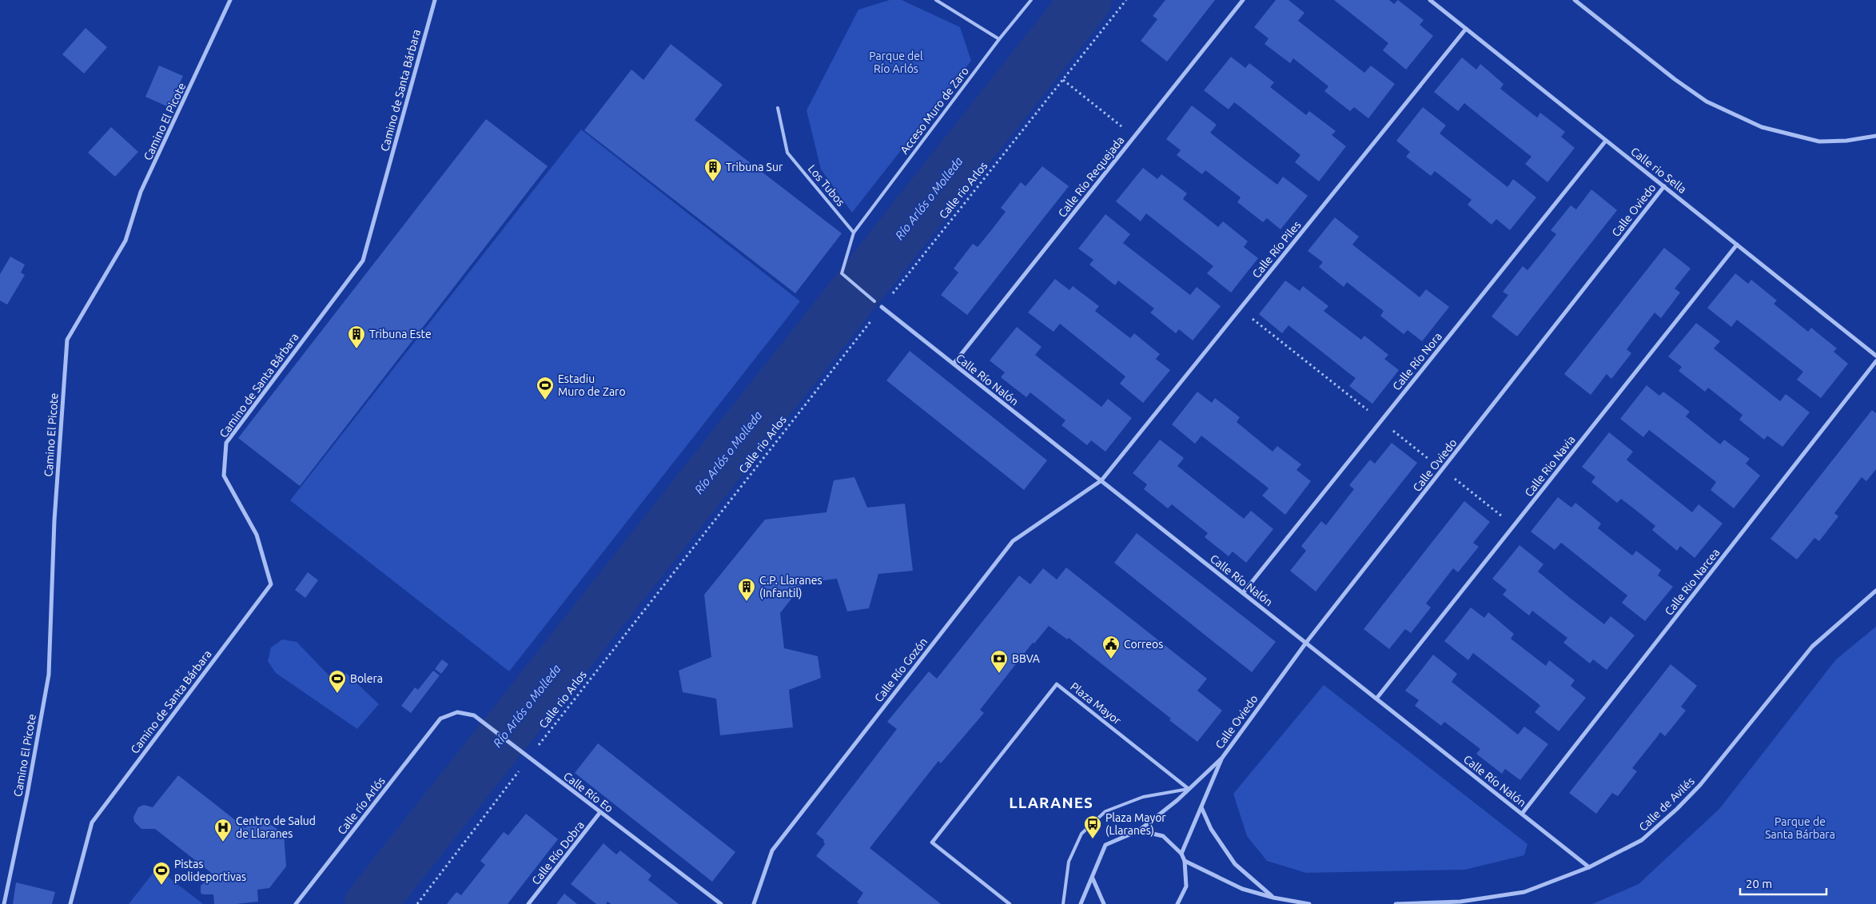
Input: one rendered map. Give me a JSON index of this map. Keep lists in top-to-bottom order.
{
  "streets": {
    "street": [
      "Camino de Santa Bárbara",
      "Camino El Picote",
      "Calle rio Sella",
      "Calle Río Requejada",
      "Calle Oviedo",
      "Calle Río Piles",
      "Calle Río Nora",
      "Calle Río Nalón",
      "Calle Rio Navia",
      "Calle Rio Narcea",
      "Calle Río Gozón",
      "Plaza Mayor",
      "Calle Río Eo",
      "Calle de Avilés",
      "Calle río Arlós",
      "Calle Río Dobra"
    ],
    "lane": ["Acceso Muro de Zaro", "Los Tubos"],
    "path": ["Calle rio Arlos"]
  },
  "crossings": [
    ["Acceso Muro de Zaro", "Los Tubos"],
    ["Calle rio Sella", "Calle Oviedo"],
    ["Calle rio Sella", "Calle Río Piles"],
    ["Calle rio Sella", "Calle Río Nora"],
    ["Calle rio Sella", "Calle Rio Navia"],
    ["Calle Río Requejada", "Calle Río Nalón"],
    ["Calle rio Arlos", "Calle Río Nalón"],
    ["Calle rio Arlos", "Calle Río Eo"],
    ["Calle Oviedo", "Calle Río Nalón"],
    ["Calle Oviedo", "Plaza Mayor"],
    ["Calle Río Piles", "Calle Río Nalón"],
    ["Calle Río Piles", "Calle Río Gozón"],
    ["Calle Río Nora", "Calle Río Nalón"],
    ["Calle Río Nalón", "Calle Rio Navia"],
    ["Calle Río Nalón", "Calle Rio Narcea"],
    ["Calle Río Nalón", "Calle Río Gozón"],
    ["Calle Río Nalón", "Calle de Avilés"],
    ["Calle Río Eo", "Calle río Arlós"],
    ["Calle Río Eo", "Calle Río Dobra"]
  ],
  "districts": ["LLARANES"],
  "water": ["Río Arlós o Molleda"],
  "parks": ["Parque del Río Arlós", "Parque de Santa Bárbara"],
  "places": {
    "building": ["Tribuna Sur", "Tribuna Este", "C.P. Llaranes (Infantil)"],
    "sports": ["Estadiu Muro de Zaro", "Bolera", "Pistas polideportivas"],
    "public building": ["Correos"],
    "bank": ["BBVA"],
    "bus stop": ["Plaza Mayor (Llaranes)"],
    "hospital": ["Centro de Salud de Llaranes"]
  },
  "scale_bar": "20 m"
}
